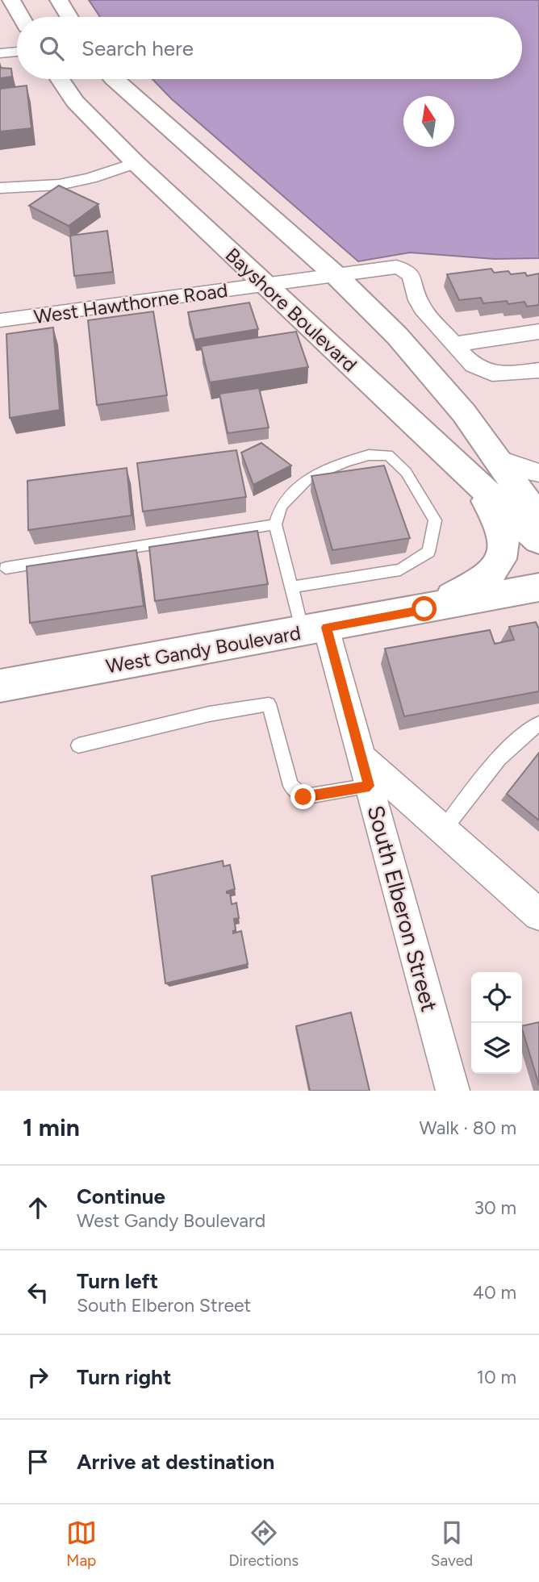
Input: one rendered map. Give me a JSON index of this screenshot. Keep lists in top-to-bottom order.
{
  "streets": {
    "main road": ["Bayshore Boulevard", "West Gandy Boulevard"],
    "street": ["West Hawthorne Road", "South Elberon Street"]
  },
  "crossings": [
    ["West Hawthorne Road", "Bayshore Boulevard"],
    ["West Gandy Boulevard", "South Elberon Street"]
  ],
  "north": "top",
  "page": {
    "search": "Search here",
    "heading": ["1 min", "Walk · 80 m"],
    "list": [
      ["Continue", "West Gandy Boulevard", "30 m"],
      ["Turn left", "South Elberon Street", "40 m"],
      ["Turn right", "10 m"],
      "Arrive at destination"
    ],
    "nav": ["Map", "Directions", "Saved"]
  }
}
